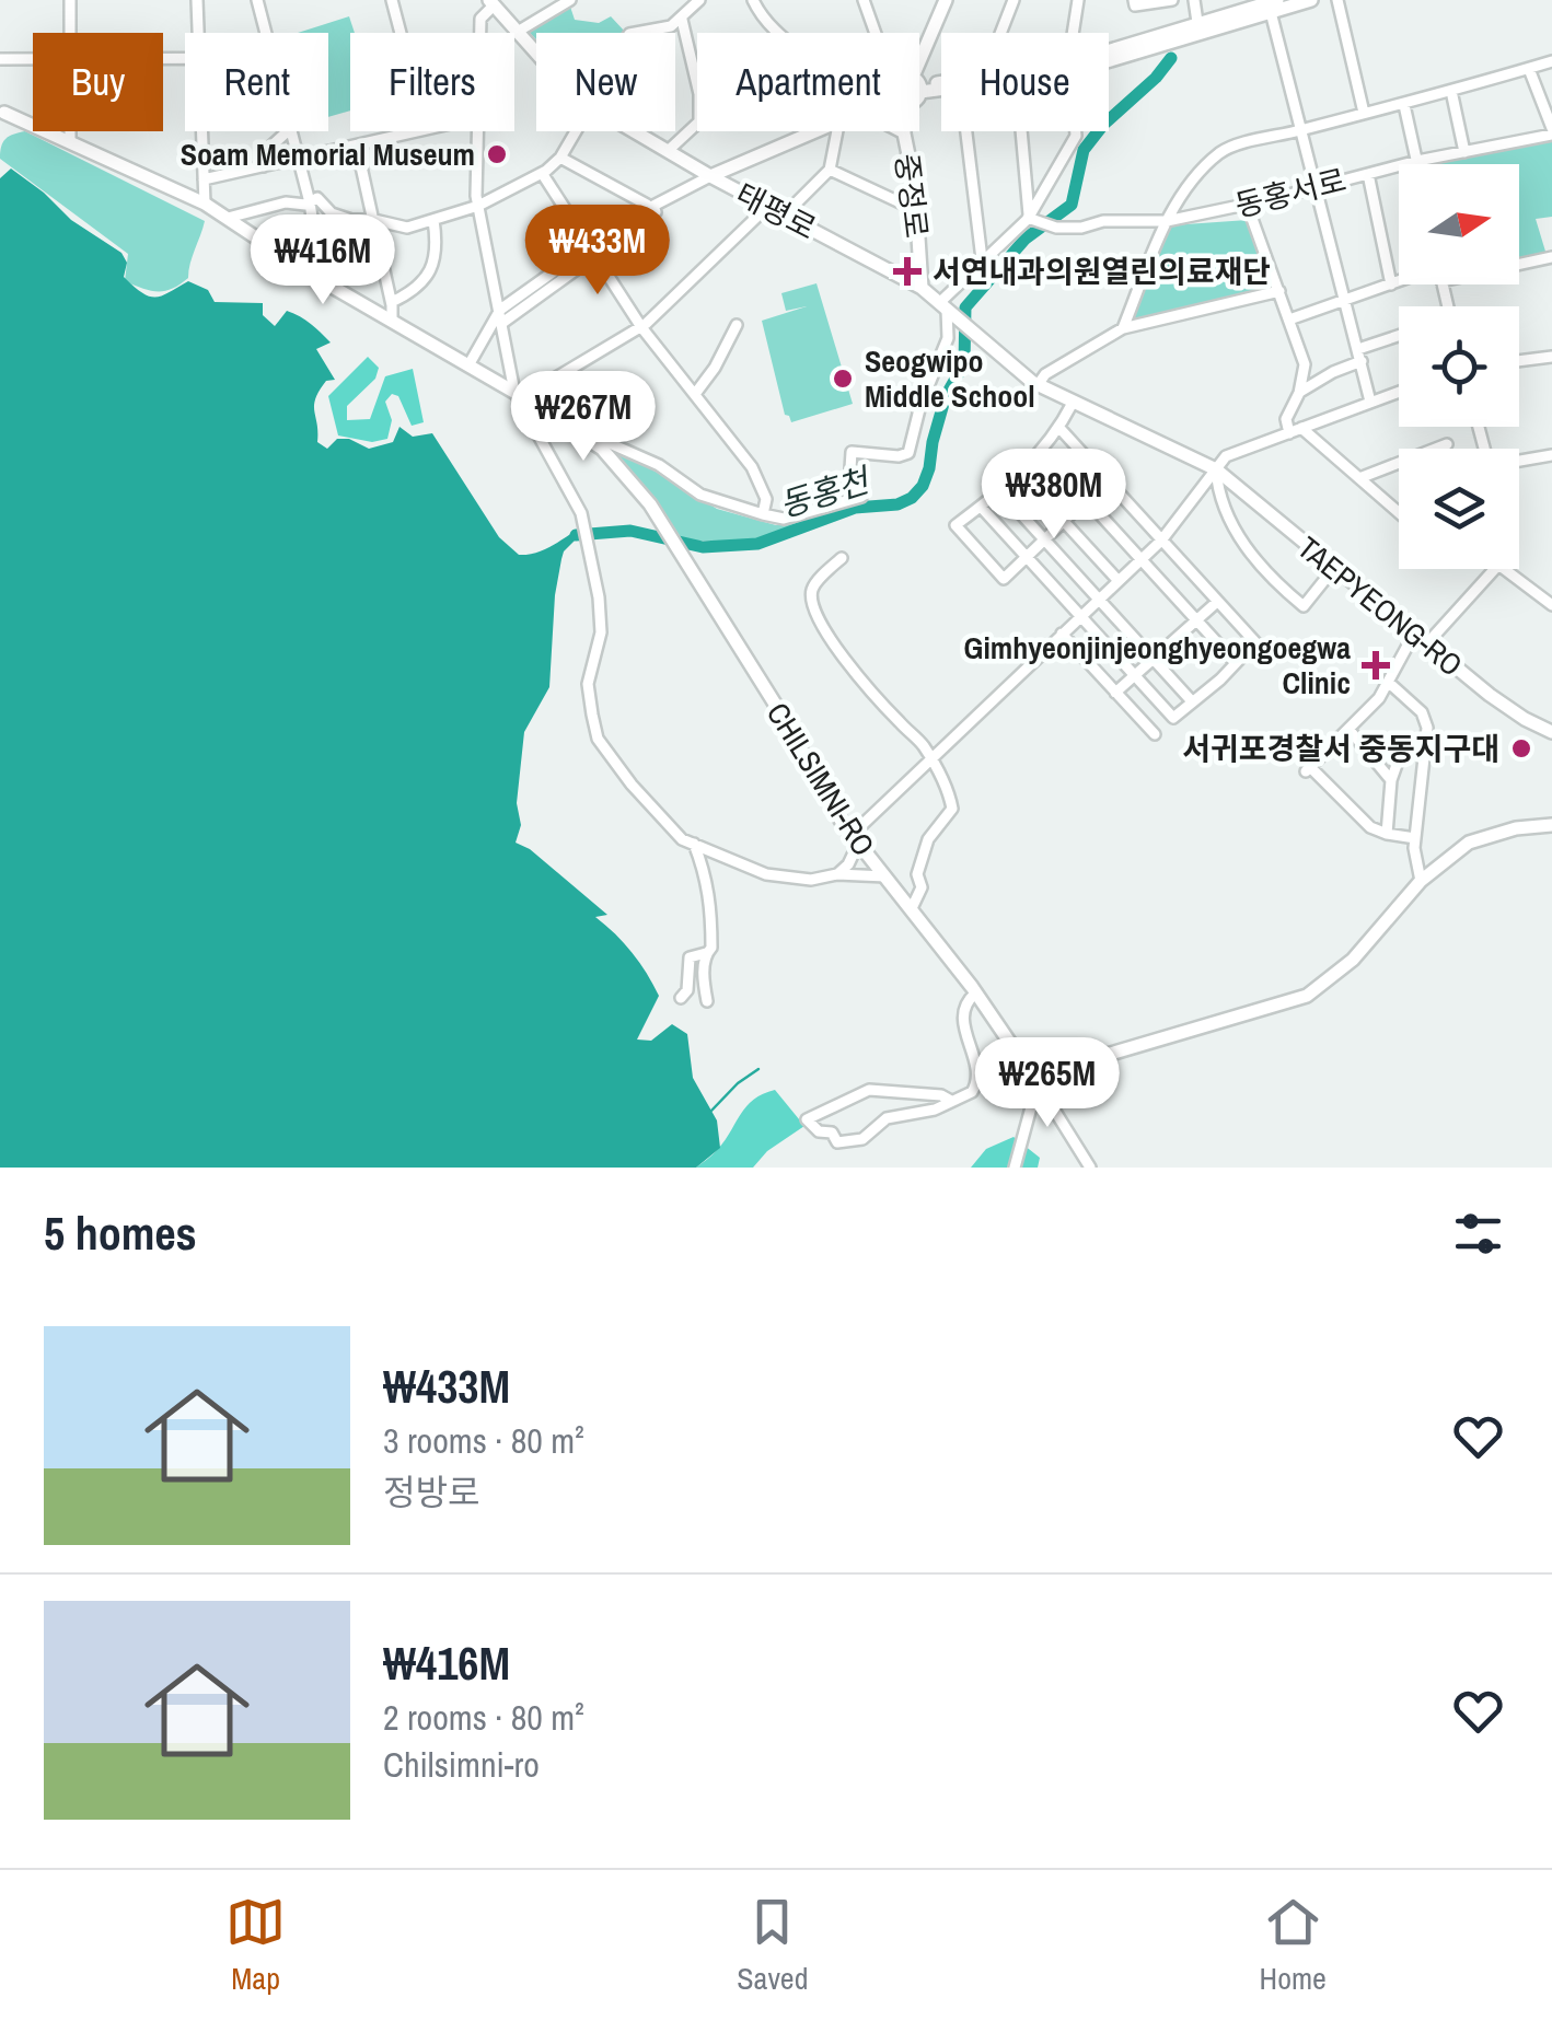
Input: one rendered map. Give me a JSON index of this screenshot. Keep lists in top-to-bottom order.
{
  "streets": {
    "main road": [
      "중정로",
      "태평로",
      "TAEPYEONG-RO",
      "CHILSIMNI-RO"
    ],
    "street": ["동홍서로"]
  },
  "crossings": [
    ["중정로", "태평로"]
  ],
  "water": ["동홍천"],
  "places": {
    "other": ["Soam Memorial Museum", "Seogwipo Middle School", "서귀포경찰서 중동지구대"],
    "health": ["서연내과의원열린의료재단", "Gimhyeonjinjeonghyeongoegwa Clinic"]
  },
  "north": "right",
  "page": {
    "chip": [
      "Buy",
      "Rent",
      "Filters",
      "New",
      "Apartment",
      "House"
    ],
    "price": [
      "₩433M",
      "₩416M",
      "₩267M",
      "₩380M",
      "₩265M"
    ],
    "heading": "5 homes",
    "list": [
      {
        "name": "₩433M",
        "note": "3 rooms · 80 m² · 정방로"
      },
      {
        "name": "₩416M",
        "note": "2 rooms · 80 m² · Chilsimni-ro"
      }
    ],
    "tabs": ["Map", "Saved", "Home"]
  }
}
